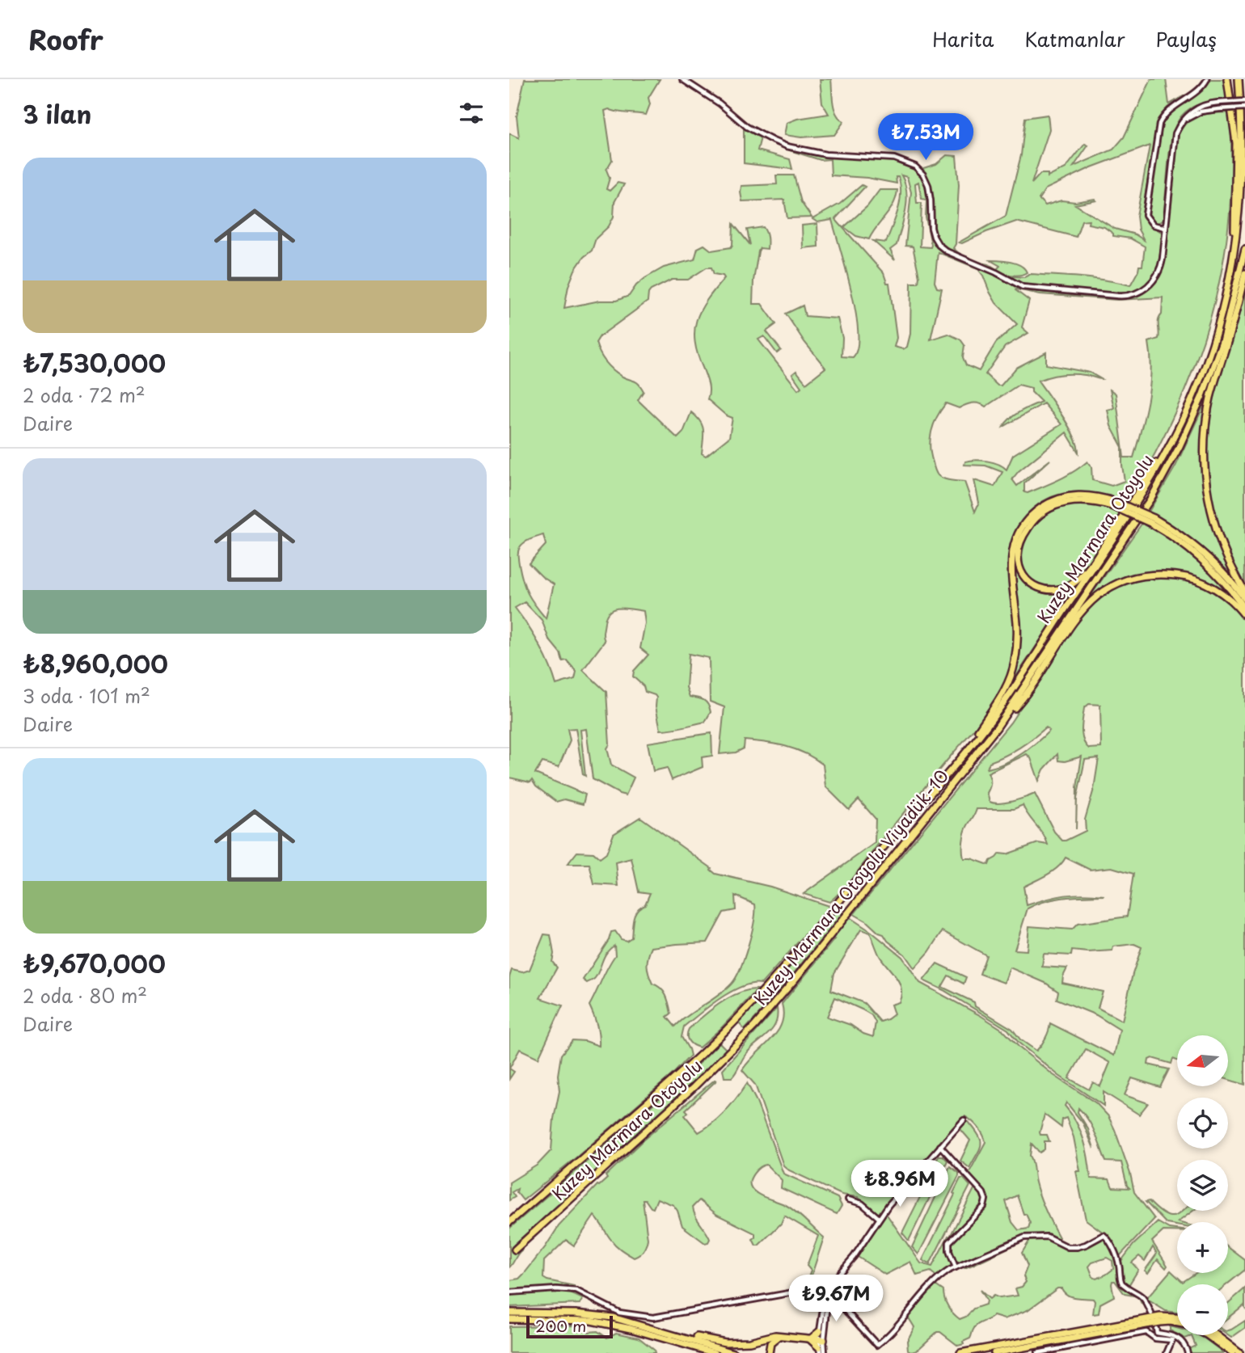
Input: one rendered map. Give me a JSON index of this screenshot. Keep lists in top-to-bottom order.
{
  "streets": {
    "highway": ["Kuzey Marmara Otoyolu", "Kuzey Marmara Otoyolu Viyadük-10"]
  },
  "crossings": [
    ["Kuzey Marmara Otoyolu", "Kuzey Marmara Otoyolu Viyadük-10"]
  ],
  "scale_bar": "200 m",
  "north": "left",
  "page": {
    "header": "Roofr",
    "nav": ["Harita", "Katmanlar", "Paylaş"],
    "heading": "3 ilan",
    "price": ["₺7.53M", "₺8.96M", "₺9.67M"],
    "list": [
      {
        "name": "₺7,530,000",
        "note": "2 oda · 72 m² · Daire"
      },
      {
        "name": "₺8,960,000",
        "note": "3 oda · 101 m² · Daire"
      },
      {
        "name": "₺9,670,000",
        "note": "2 oda · 80 m² · Daire"
      }
    ],
    "map_buttons": ["+", "−"],
    "scale": "200 m"
  }
}
